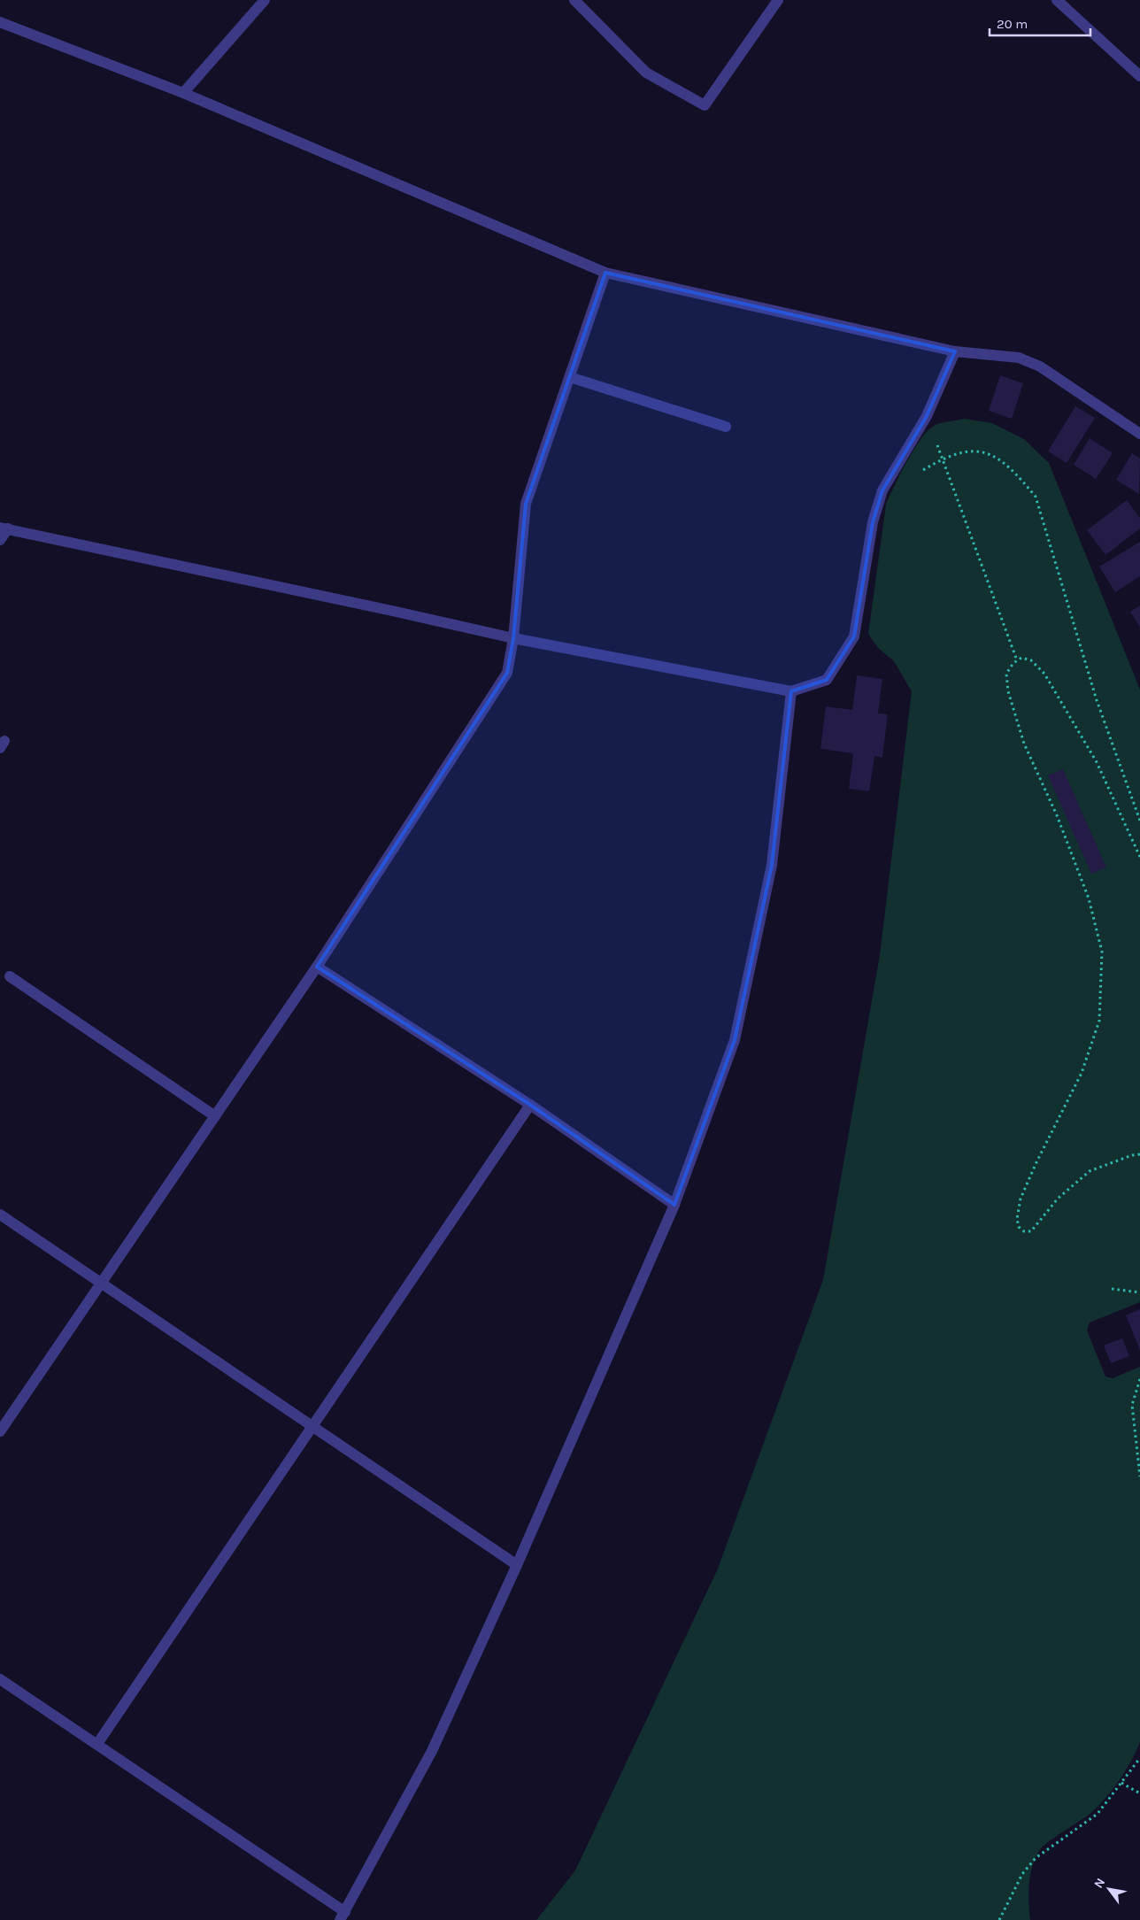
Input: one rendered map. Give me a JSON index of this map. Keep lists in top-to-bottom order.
{
  "scale_bar": "20 m",
  "north": "top left"
}
